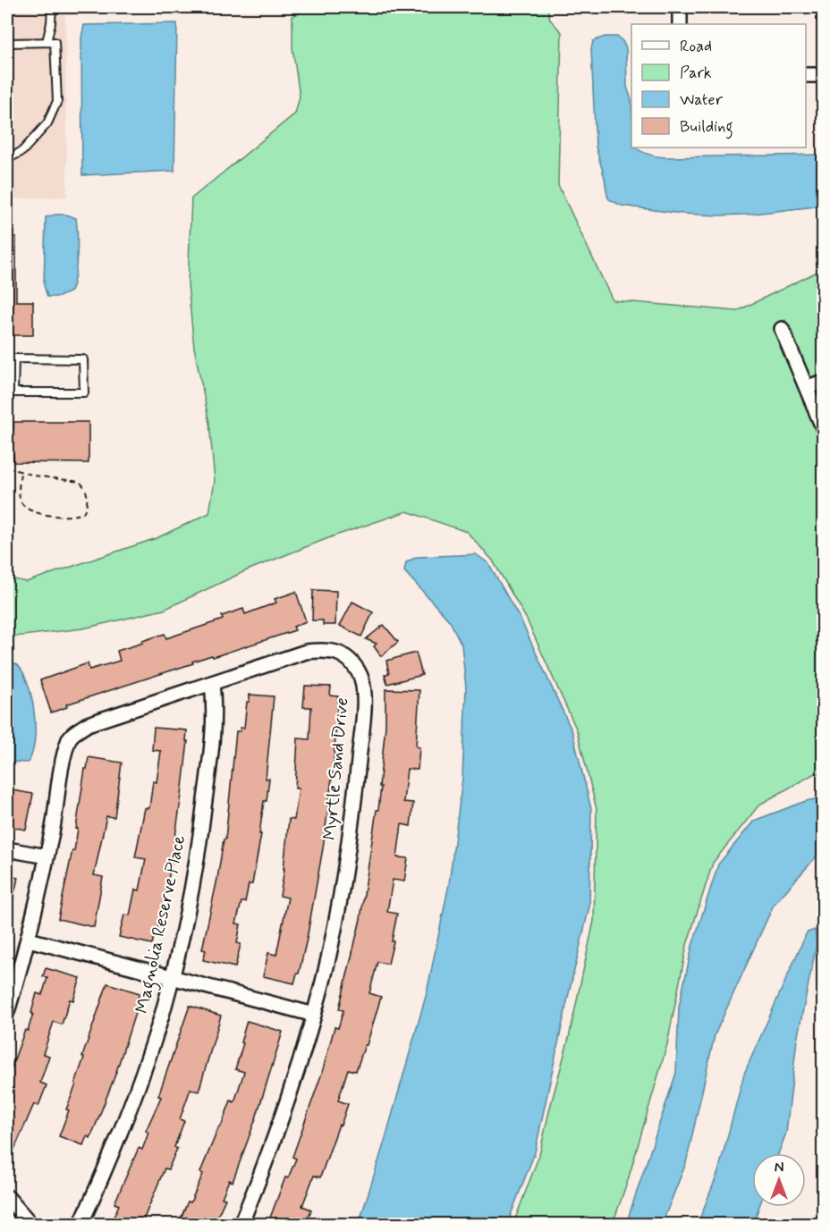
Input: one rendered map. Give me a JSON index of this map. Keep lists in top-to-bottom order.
{
  "streets": {
    "street": ["Myrtle Sand Drive", "Magnolia Reserve Place"]
  },
  "crossings": [
    ["Myrtle Sand Drive", "Magnolia Reserve Place"]
  ],
  "legend": [
    "Road",
    "Park",
    "Water",
    "Building"
  ],
  "north": "top"
}
